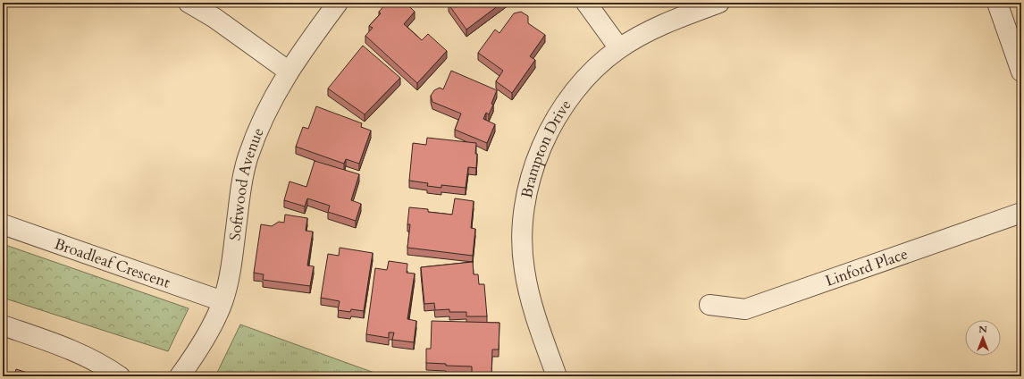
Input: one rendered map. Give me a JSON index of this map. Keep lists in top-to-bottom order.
{
  "streets": {
    "street": [
      "Brampton Drive",
      "Softwood Avenue",
      "Broadleaf Crescent",
      "Linford Place"
    ]
  },
  "crossings": [
    ["Softwood Avenue", "Broadleaf Crescent"]
  ],
  "north": "top"
}
